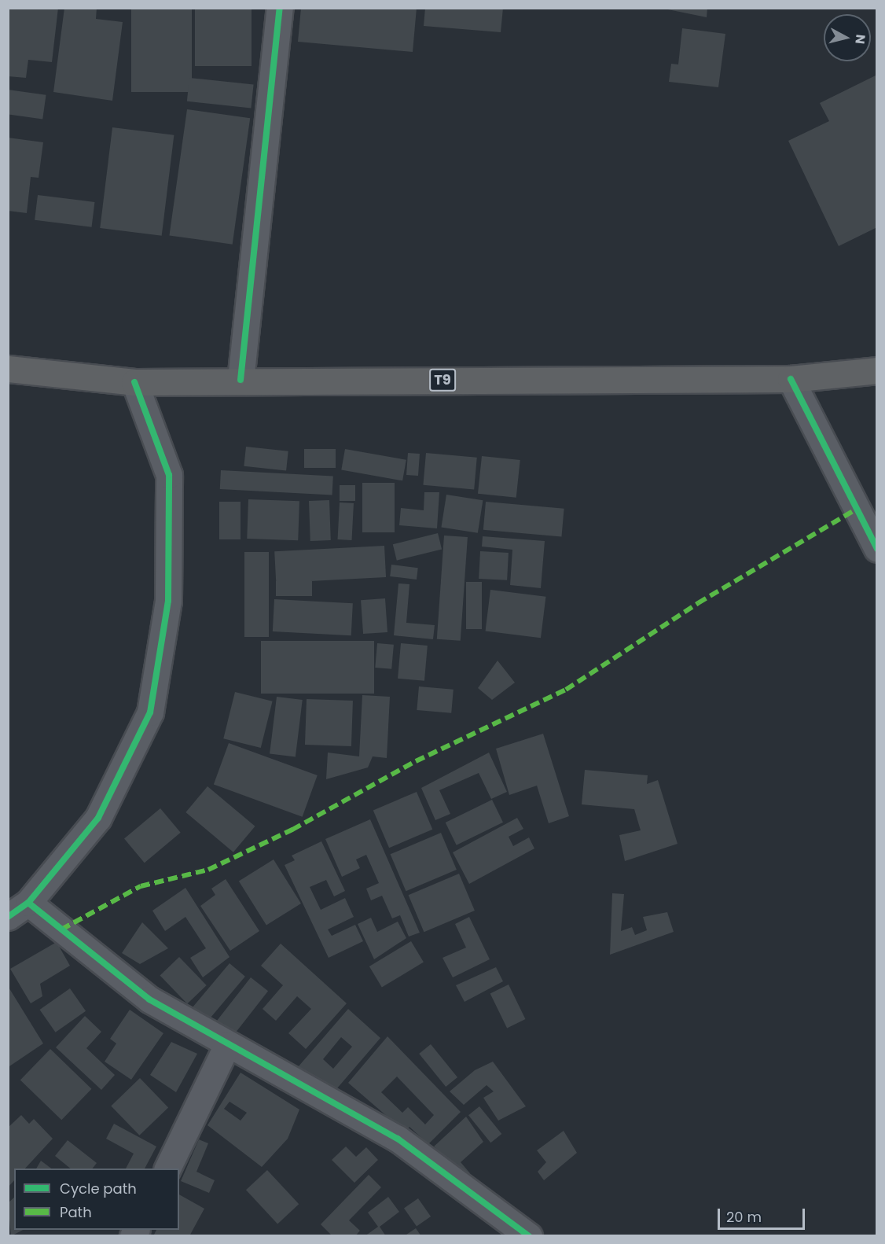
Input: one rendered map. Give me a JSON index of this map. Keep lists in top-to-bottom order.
{
  "streets": {
    "highway": ["T9"]
  },
  "legend": ["Cycle path", "Path"],
  "scale_bar": "20 m",
  "north": "right"
}
